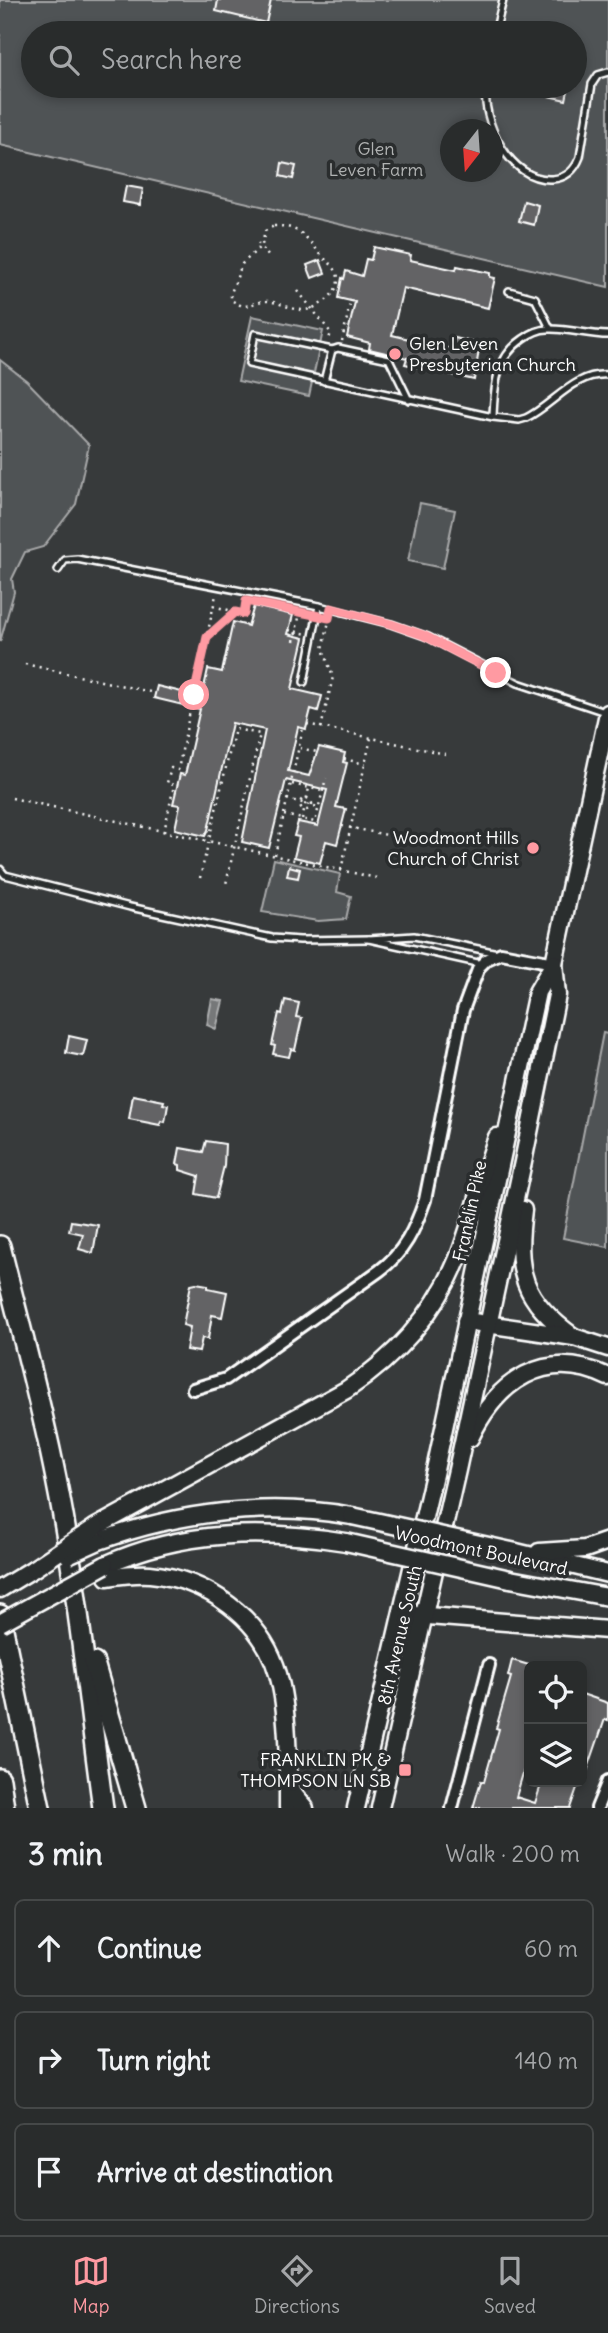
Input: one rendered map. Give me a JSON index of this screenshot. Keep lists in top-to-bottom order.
{
  "streets": {
    "main road": ["Franklin Pike", "Woodmont Boulevard", "8th Avenue South"]
  },
  "crossings": [
    ["Franklin Pike", "8th Avenue South"]
  ],
  "parks": ["Glen Leven Farm"],
  "places": {
    "other": ["Glen Leven Presbyterian Church", "Woodmont Hills Church of Christ"],
    "transit": ["FRANKLIN PK & THOMPSON LN SB"]
  },
  "north": "bottom",
  "page": {
    "search": "Search here",
    "heading": ["3 min", "Walk · 200 m"],
    "list": [
      ["Continue", "60 m"],
      ["Turn right", "140 m"],
      "Arrive at destination"
    ],
    "nav": ["Map", "Directions", "Saved"]
  }
}
